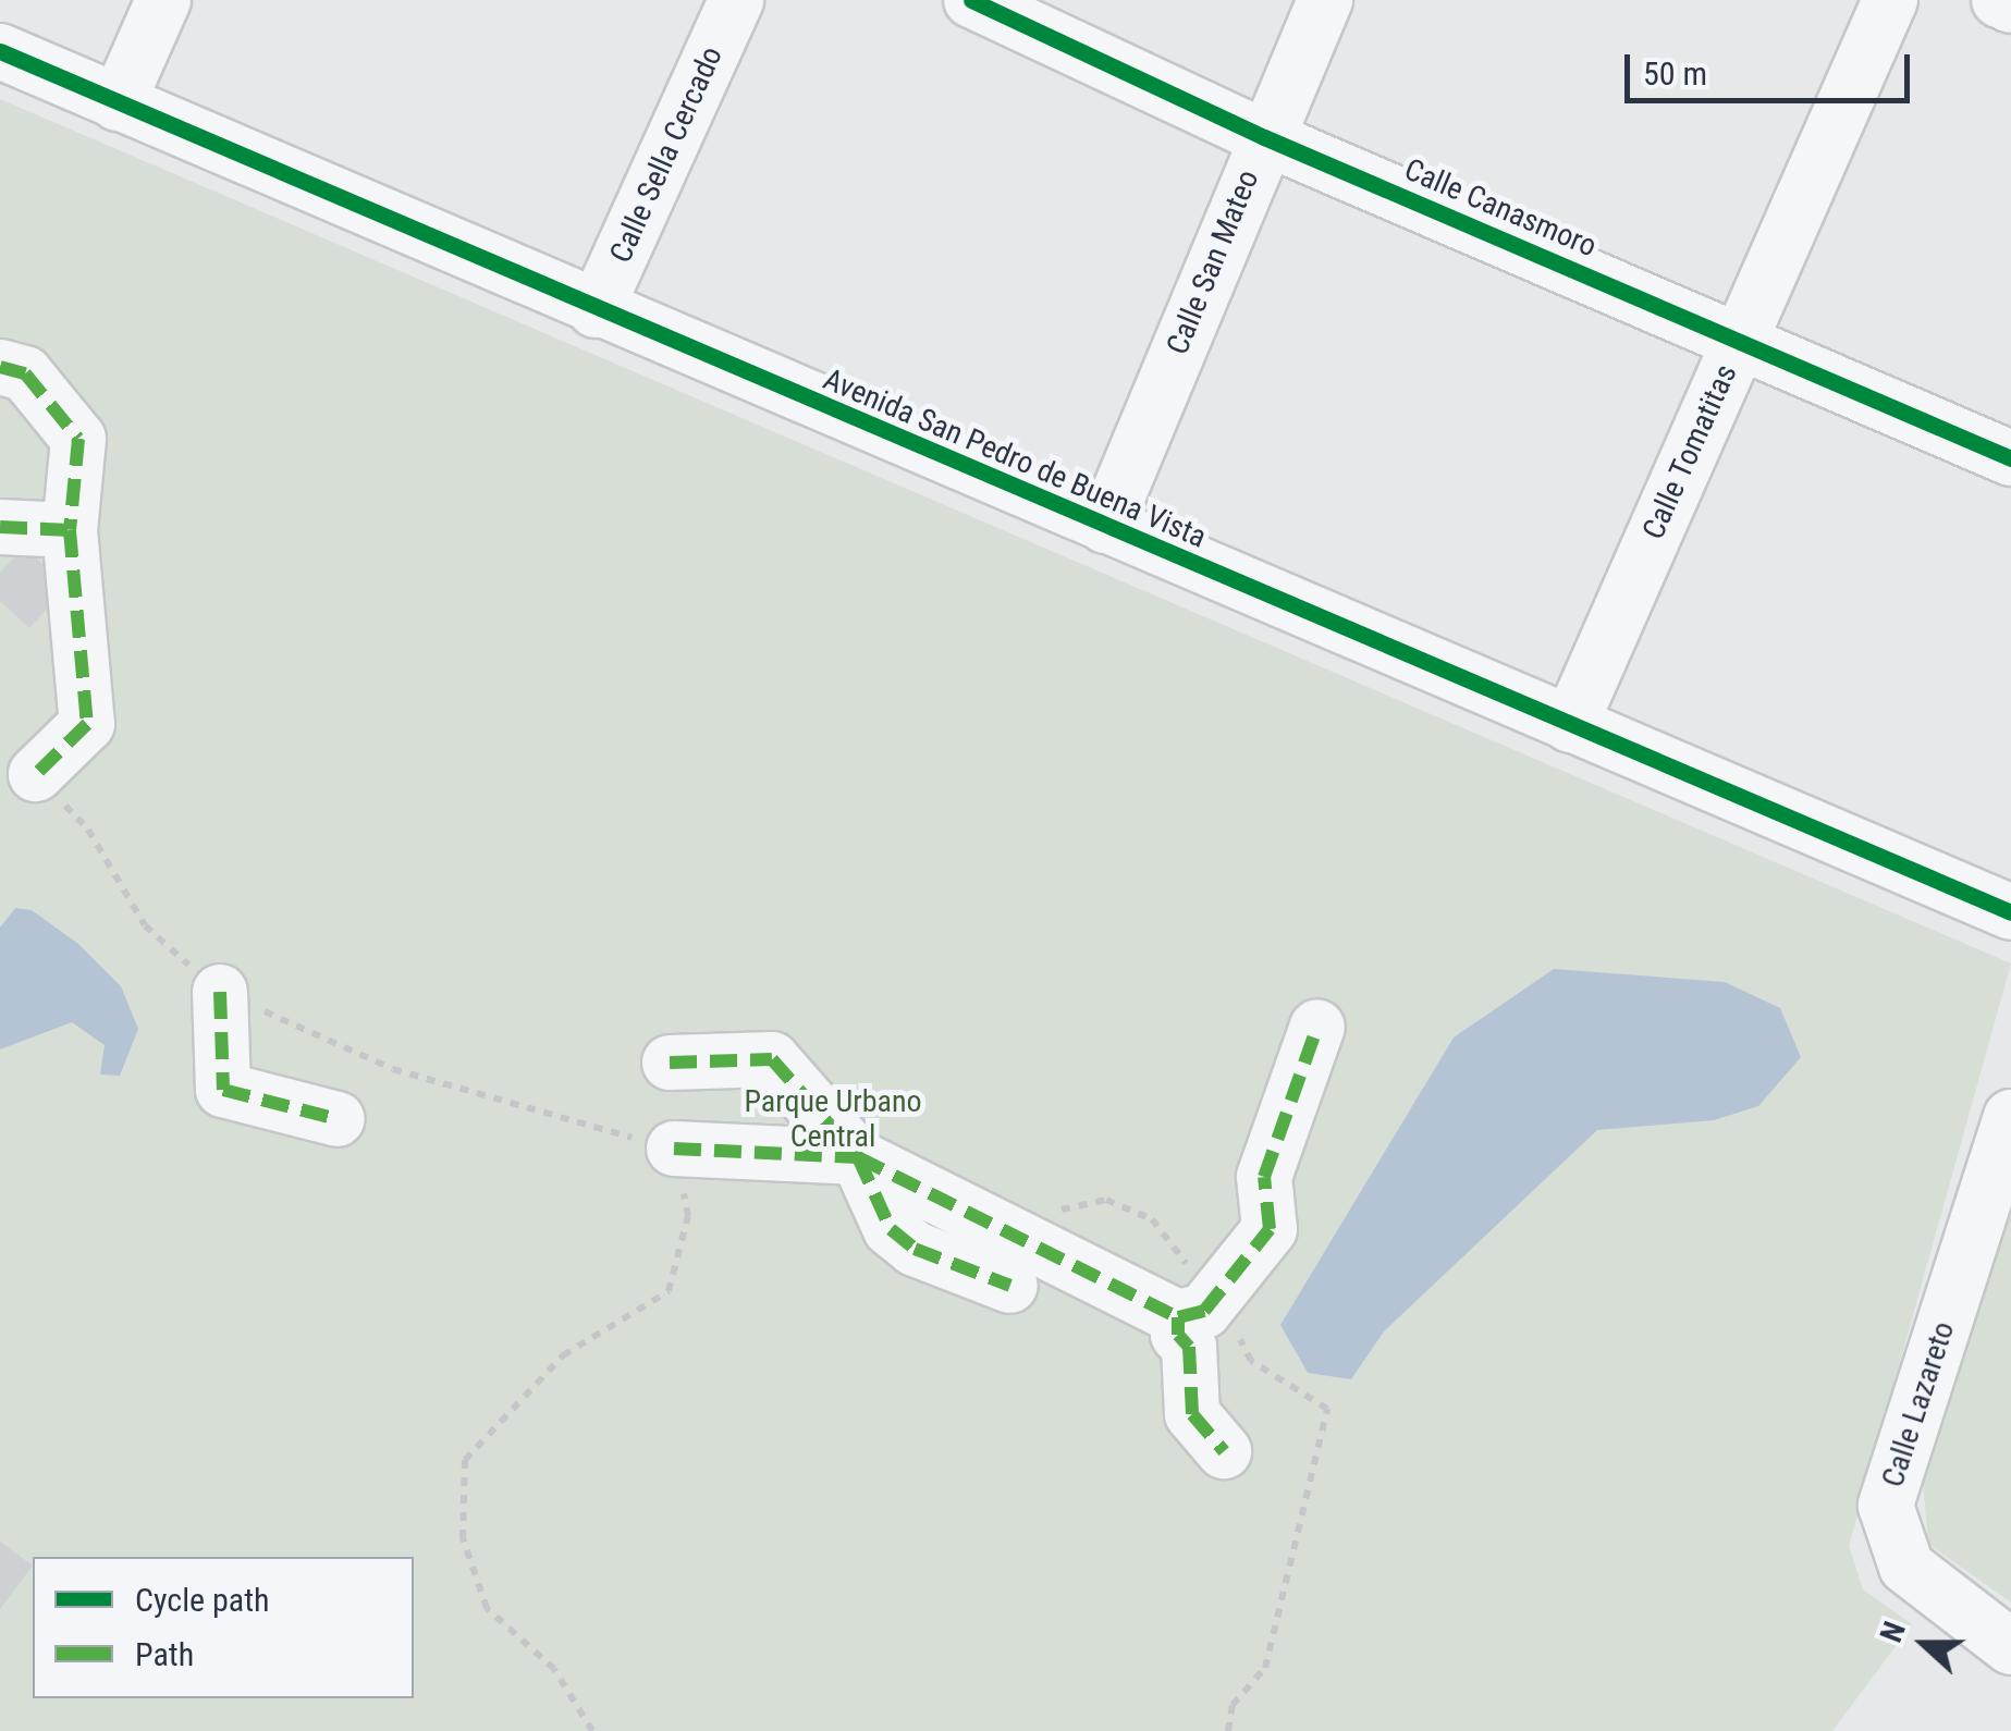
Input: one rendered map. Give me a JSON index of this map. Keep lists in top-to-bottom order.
{
  "streets": {
    "street": [
      "Calle Sella Cercado",
      "Calle Canasmoro",
      "Calle San Mateo",
      "Calle Tomatitas",
      "Avenida San Pedro de Buena Vista",
      "Calle Lazareto"
    ]
  },
  "crossings": [
    ["Calle Sella Cercado", "Avenida San Pedro de Buena Vista"],
    ["Calle Canasmoro", "Calle San Mateo"],
    ["Calle Canasmoro", "Calle Tomatitas"],
    ["Calle San Mateo", "Avenida San Pedro de Buena Vista"],
    ["Calle Tomatitas", "Avenida San Pedro de Buena Vista"]
  ],
  "parks": ["Parque Urbano Central"],
  "legend": ["Cycle path", "Path"],
  "scale_bar": "50 m",
  "north": "left"
}
